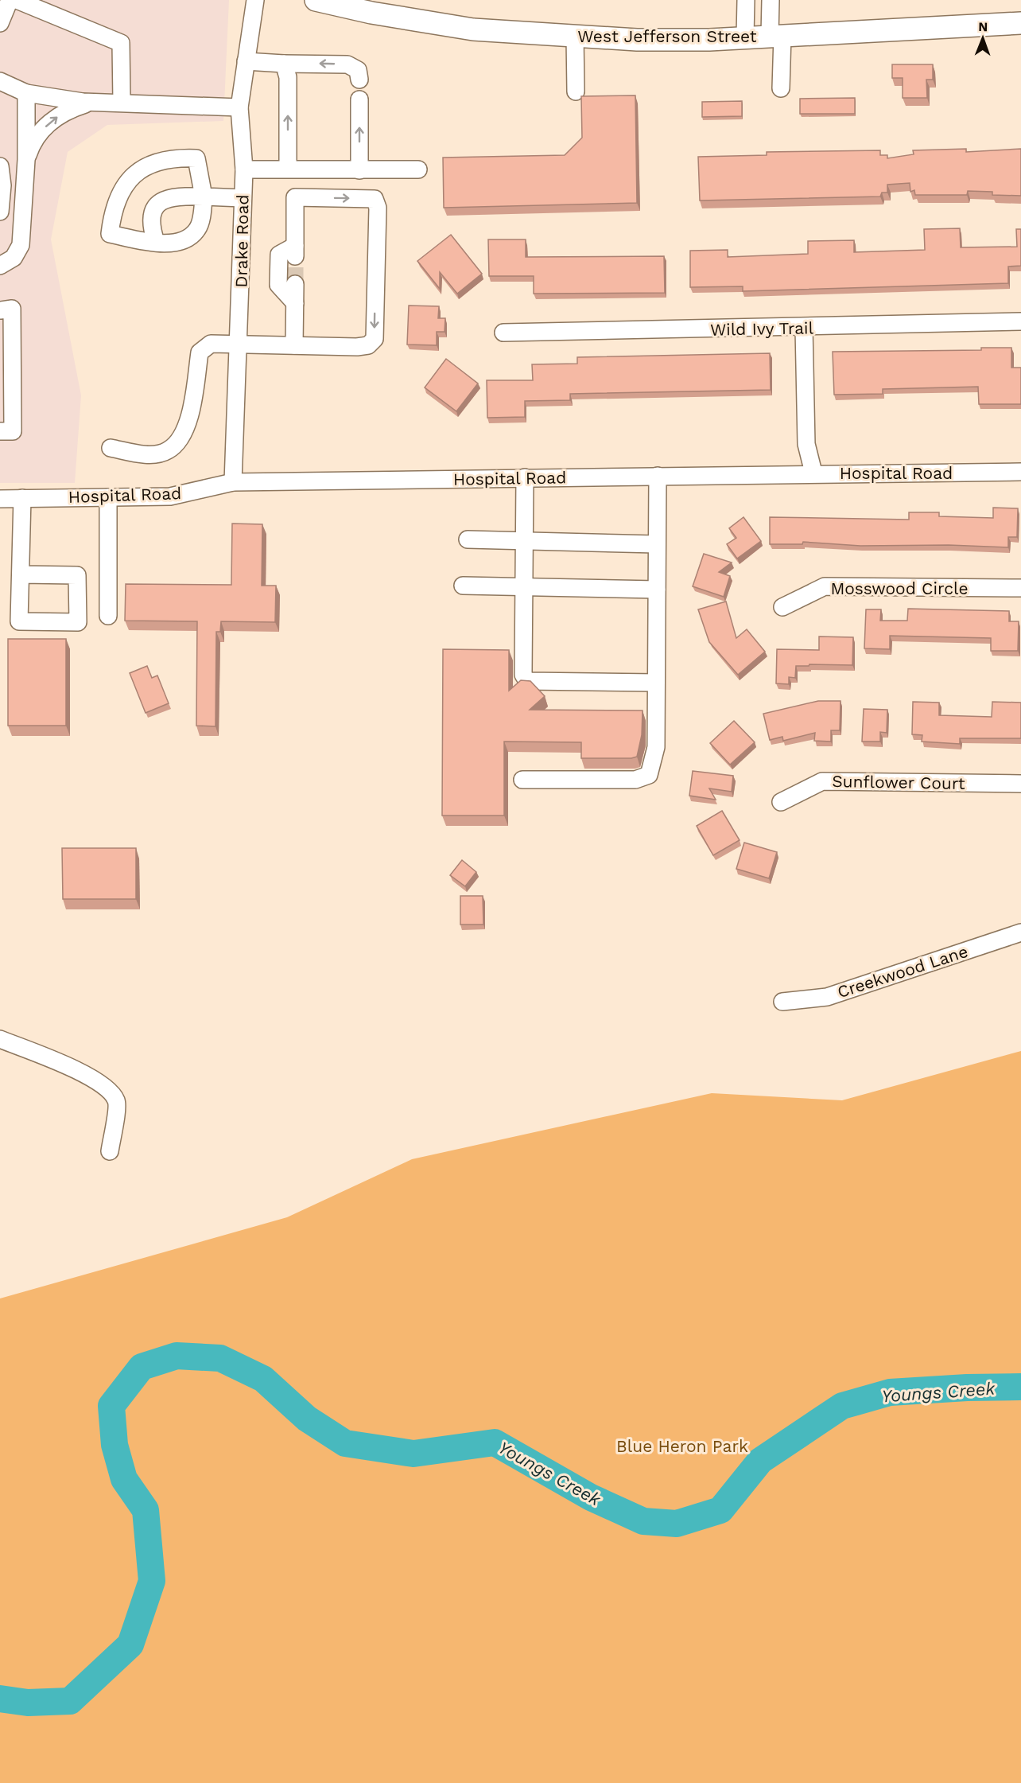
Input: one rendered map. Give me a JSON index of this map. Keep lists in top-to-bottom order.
{
  "streets": {
    "main road": ["West Jefferson Street"],
    "street": [
      "Drake Road",
      "Wild Ivy Trail",
      "Hospital Road",
      "Mosswood Circle",
      "Sunflower Court",
      "Creekwood Lane"
    ]
  },
  "crossings": [
    ["Drake Road", "Hospital Road"]
  ],
  "water": ["Youngs Creek"],
  "parks": ["Blue Heron Park"],
  "north": "top"
}
